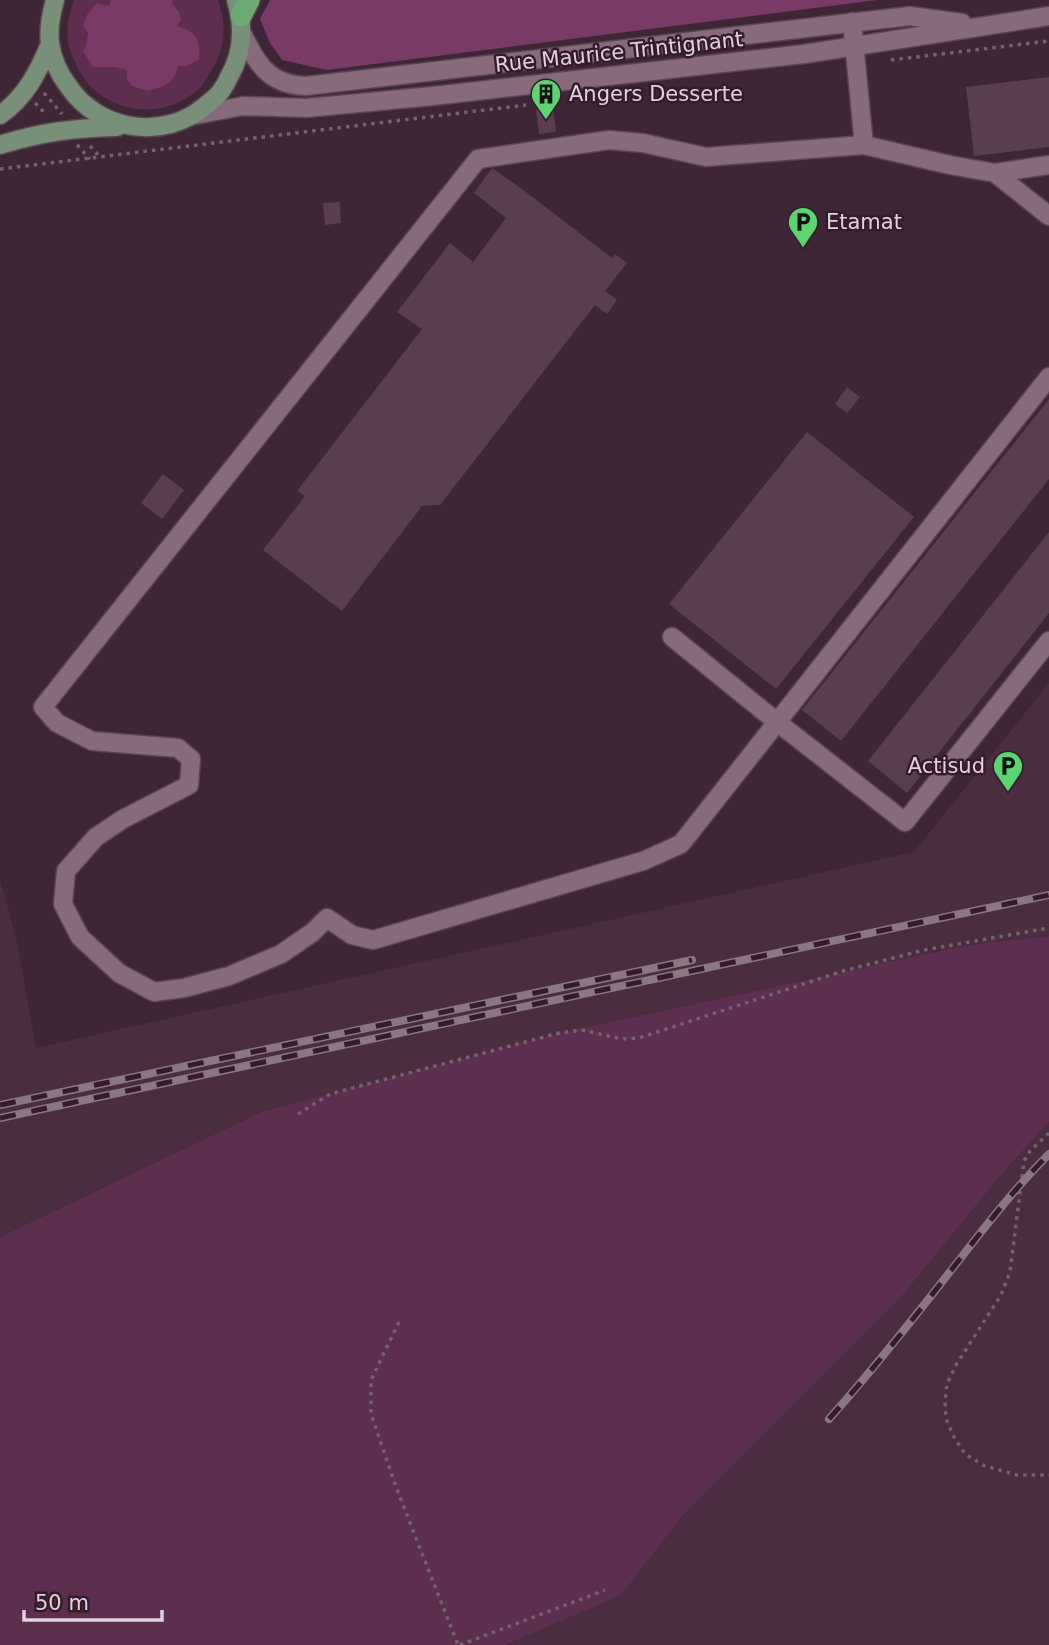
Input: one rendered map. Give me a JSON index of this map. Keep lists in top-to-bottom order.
{
  "streets": {
    "street": ["Rue Maurice Trintignant"]
  },
  "places": {
    "building": ["Angers Desserte"],
    "parking": ["Etamat", "Actisud"]
  },
  "scale_bar": "50 m"
}
